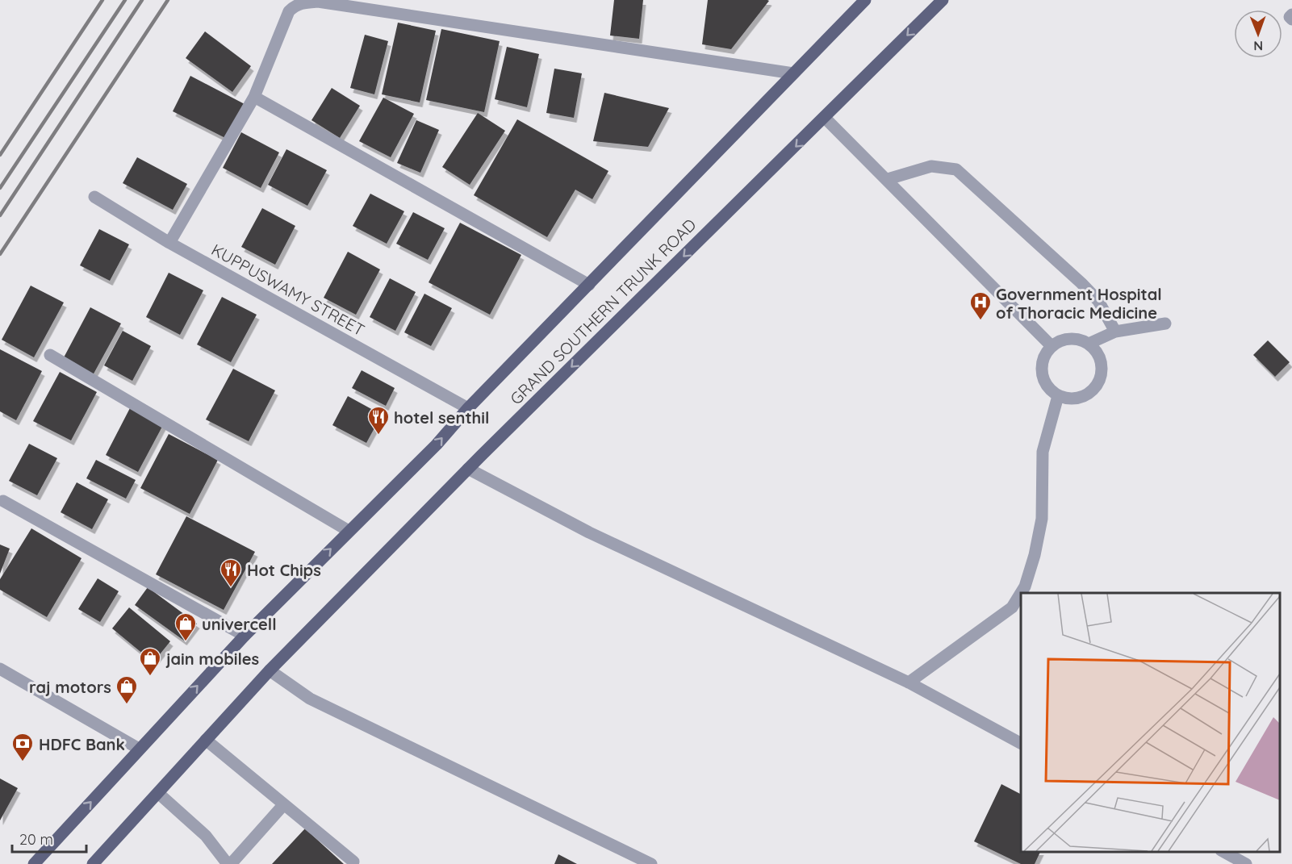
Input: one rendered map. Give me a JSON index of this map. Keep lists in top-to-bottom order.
{
  "streets": {
    "main road": ["GRAND SOUTHERN TRUNK ROAD"],
    "street": ["KUPPUSWAMY STREET"]
  },
  "crossings": [
    ["KUPPUSWAMY STREET", "GRAND SOUTHERN TRUNK ROAD"]
  ],
  "places": {
    "hospital": ["Government Hospital of Thoracic Medicine"],
    "restaurant": ["hotel senthil", "Hot Chips"],
    "shop": ["univercell", "jain mobiles", "raj motors"],
    "bank": ["HDFC Bank"]
  },
  "scale_bar": "20 m",
  "north": "bottom"
}
